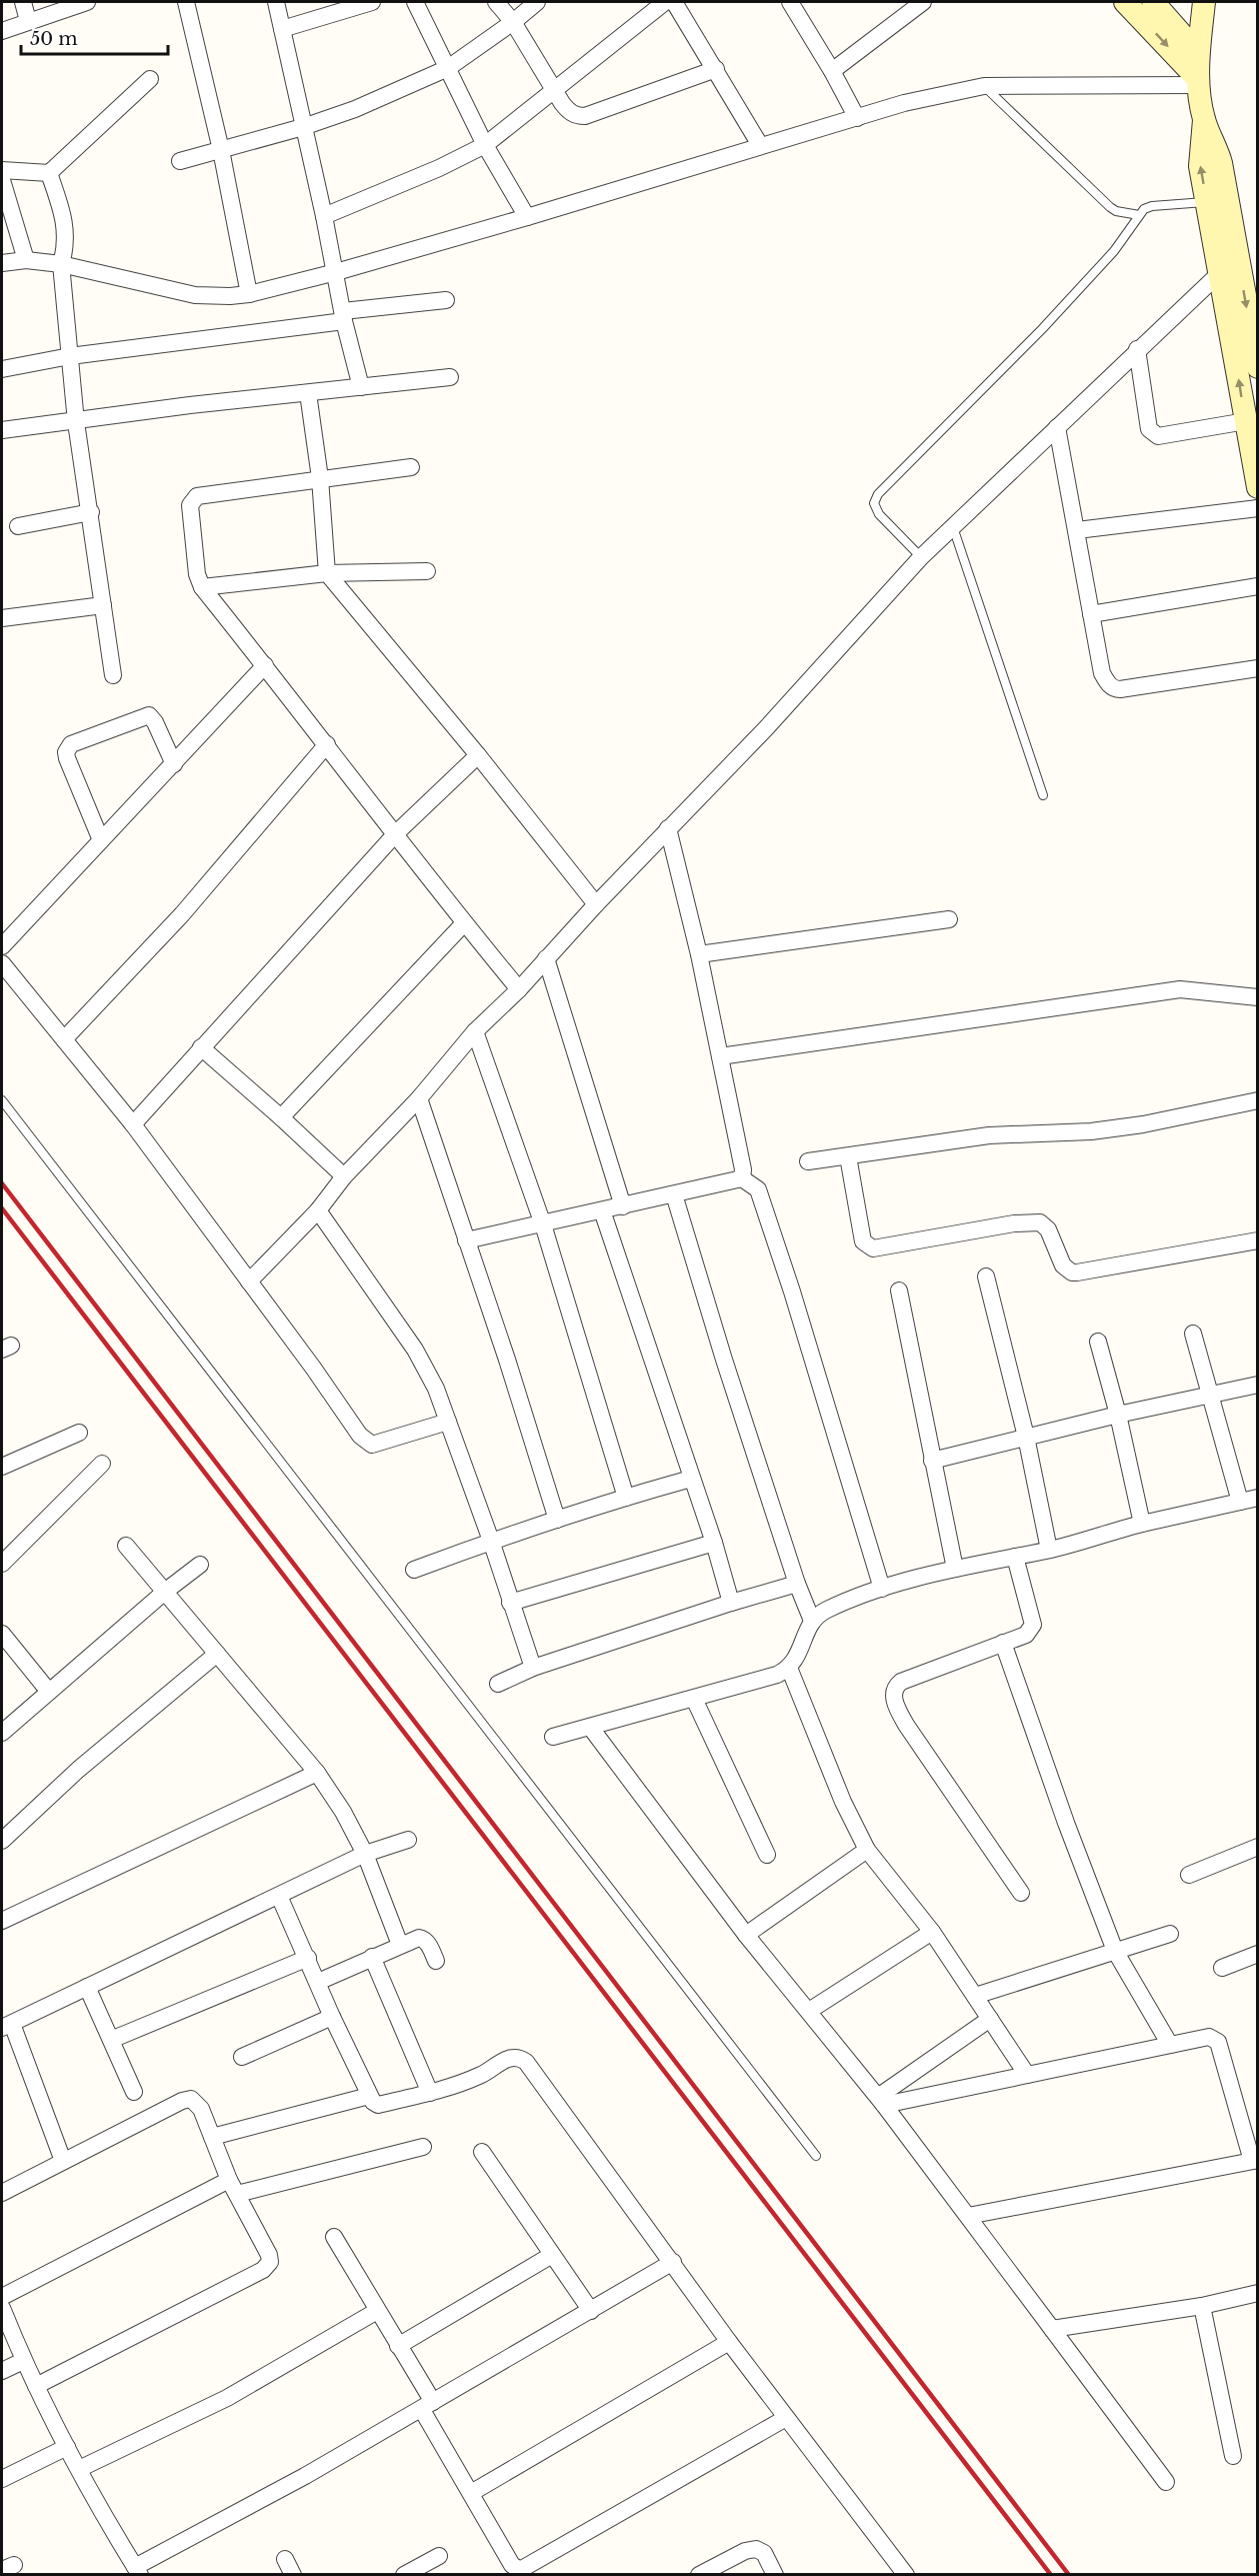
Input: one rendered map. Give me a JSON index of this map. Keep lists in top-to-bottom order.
{
  "scale_bar": "50 m"
}
